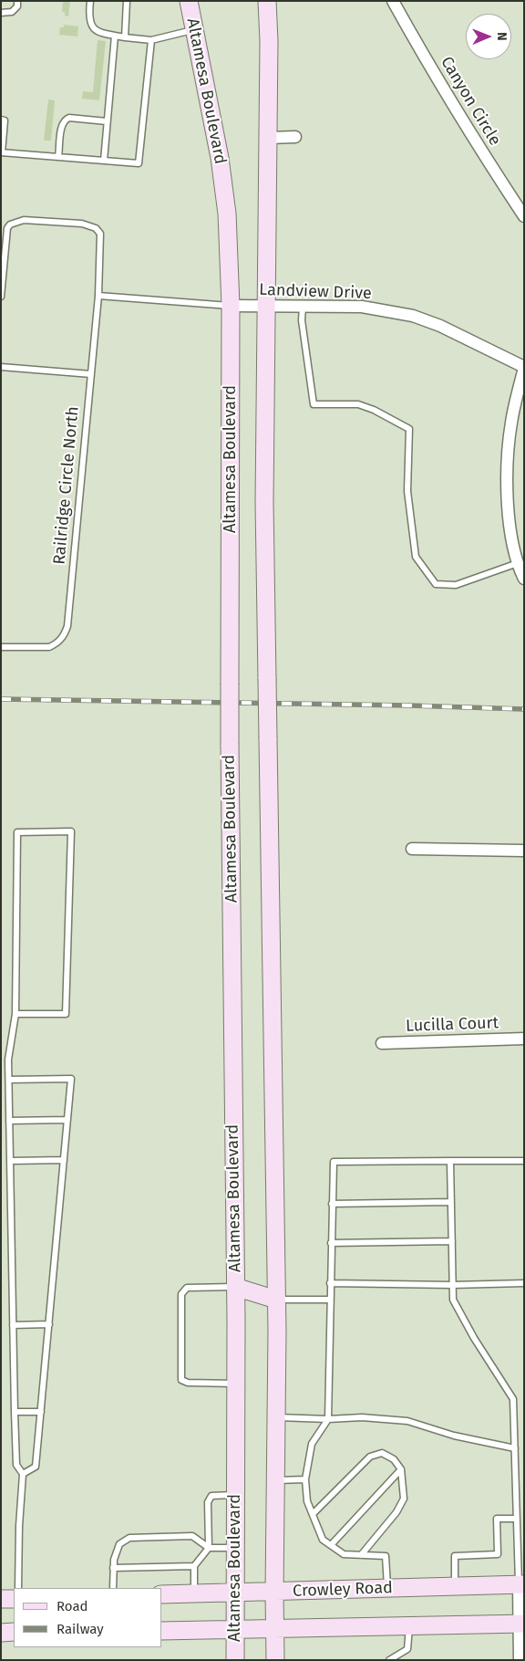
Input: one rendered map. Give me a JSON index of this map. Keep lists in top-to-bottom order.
{
  "streets": {
    "main road": ["Altamesa Boulevard", "Crowley Road"],
    "street": ["Canyon Circle", "Landview Drive", "Lucilla Court"],
    "lane": ["Railridge Circle North"]
  },
  "crossings": [
    ["Altamesa Boulevard", "Landview Drive"],
    ["Altamesa Boulevard", "Crowley Road"]
  ],
  "legend": ["Road", "Railway"],
  "north": "right"
}
